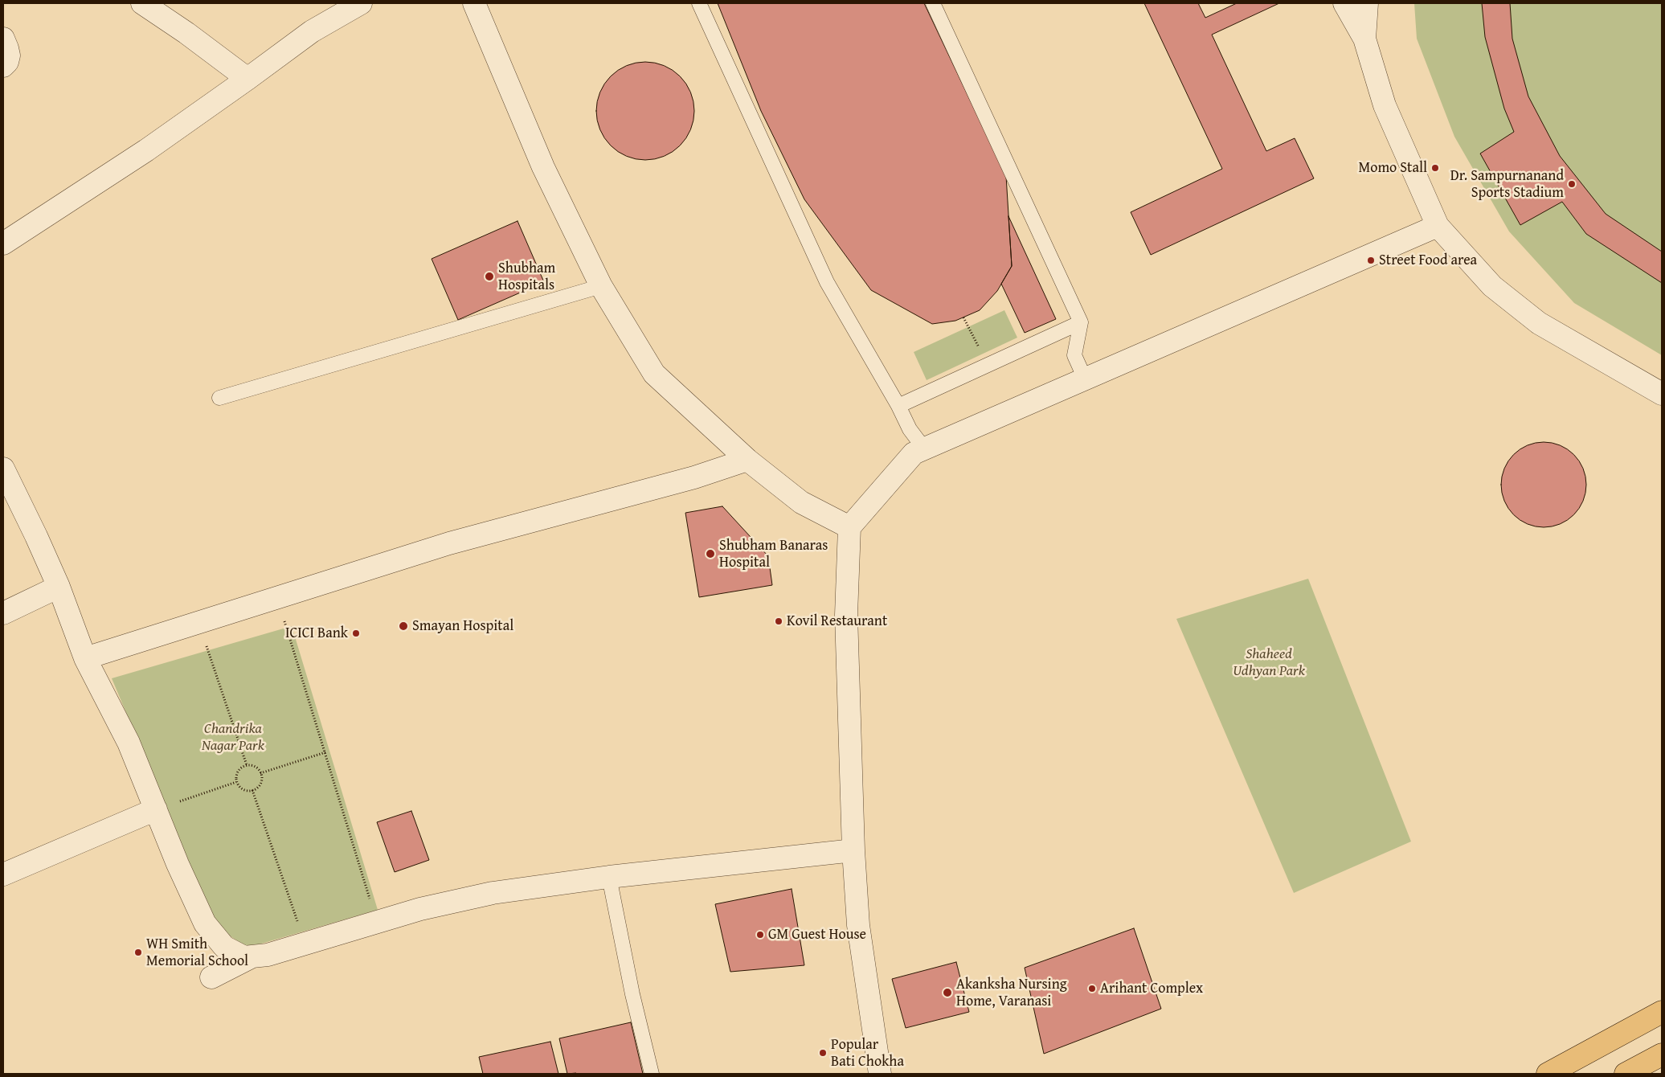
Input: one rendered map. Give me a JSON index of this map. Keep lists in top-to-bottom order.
{
  "parks": ["Shaheed Udhyan Park", "Chandrika Nagar Park"],
  "places": [
    "Momo Stall",
    "Dr. Sampurnanand Sports Stadium",
    "Street Food area",
    "Shubham Hospitals",
    "Shubham Banaras Hospital",
    "Kovil Restaurant",
    "Smayan Hospital",
    "ICICI Bank",
    "GM Guest House",
    "WH Smith Memorial School",
    "Arihant Complex",
    "Akanksha Nursing Home, Varanasi",
    "Popular Bati Chokha"
  ]
}
